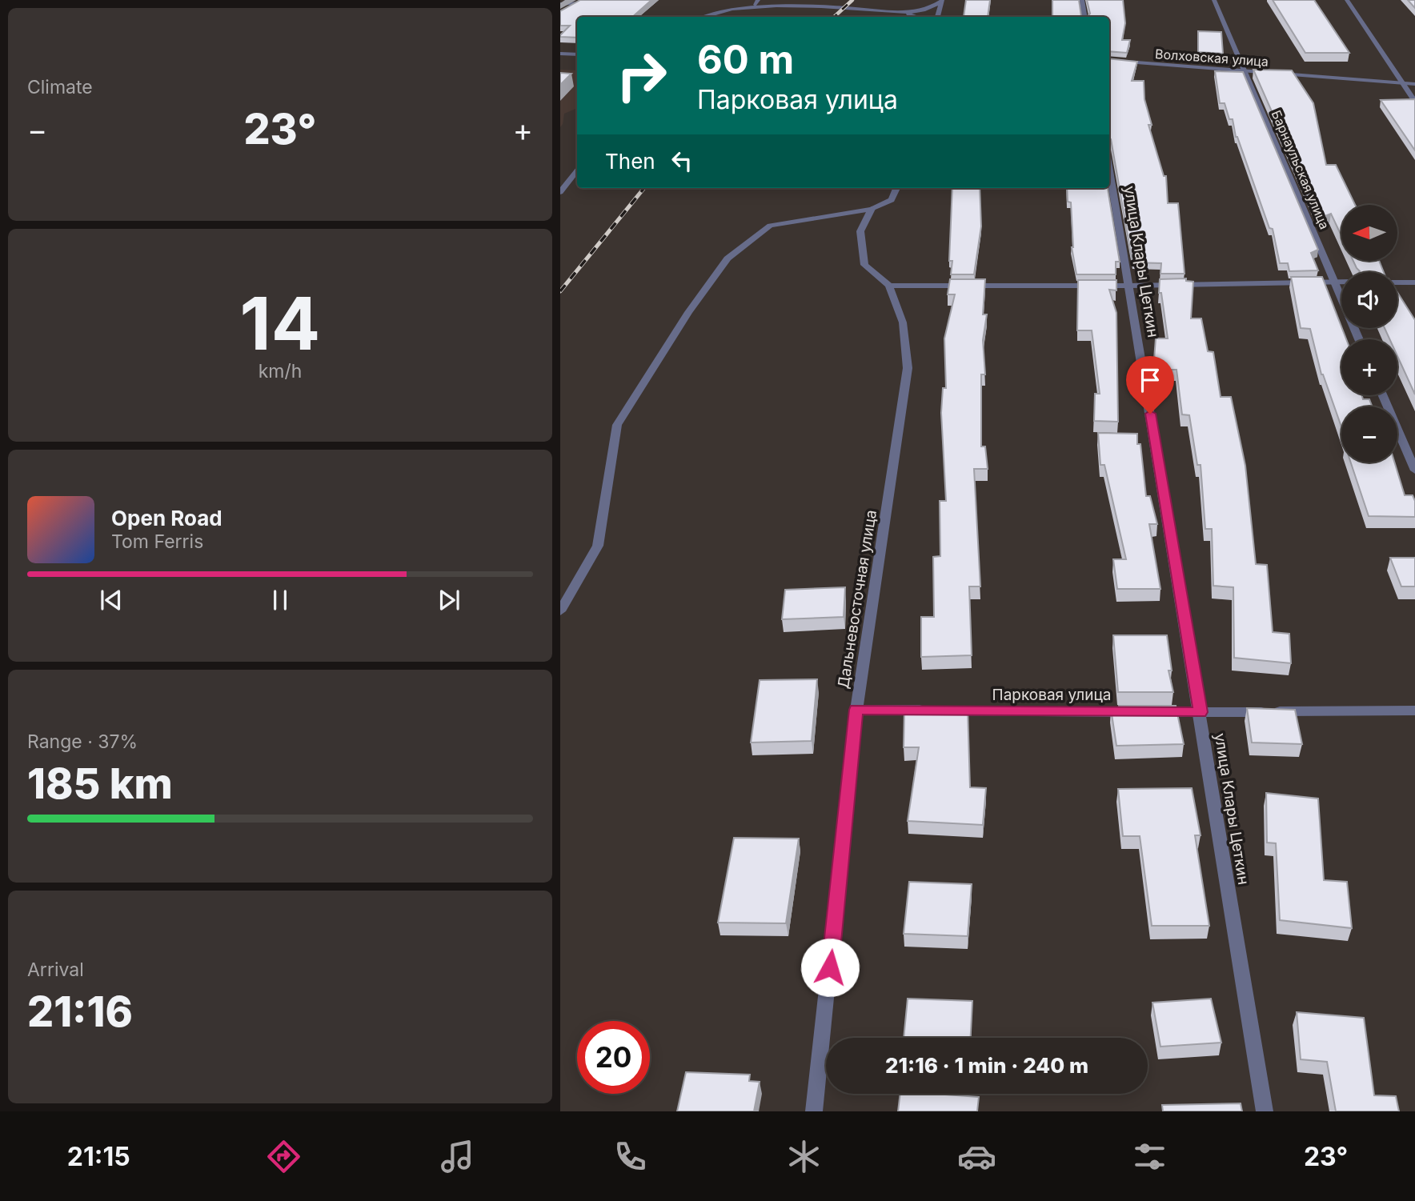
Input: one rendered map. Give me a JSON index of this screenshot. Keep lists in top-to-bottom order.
{
  "streets": {
    "street": [
      "Волховская улица",
      "Барнаульская улица",
      "улица Клары Цеткин",
      "Дальневосточная улица",
      "Парковая улица"
    ]
  },
  "crossings": [
    ["Волховская улица", "Барнаульская улица"],
    ["улица Клары Цеткин", "Парковая улица"],
    ["Дальневосточная улица", "Парковая улица"]
  ],
  "north": "left",
  "page": {
    "tile": [
      "Climate",
      ["14", "km/h"],
      ["Range · 37%", "185 km"],
      ["Arrival", "21:16"]
    ],
    "turn": ["60 m", "Парковая улица"],
    "heat": ["−", "23°", "+"],
    "then": "Then",
    "map_buttons": ["+", "−"],
    "song": ["Open Road", "Tom Ferris"],
    "limit": "20",
    "trip": "21:16 · 1 min · 240 m",
    "tabs": ["21:15", "23°"]
  }
}
